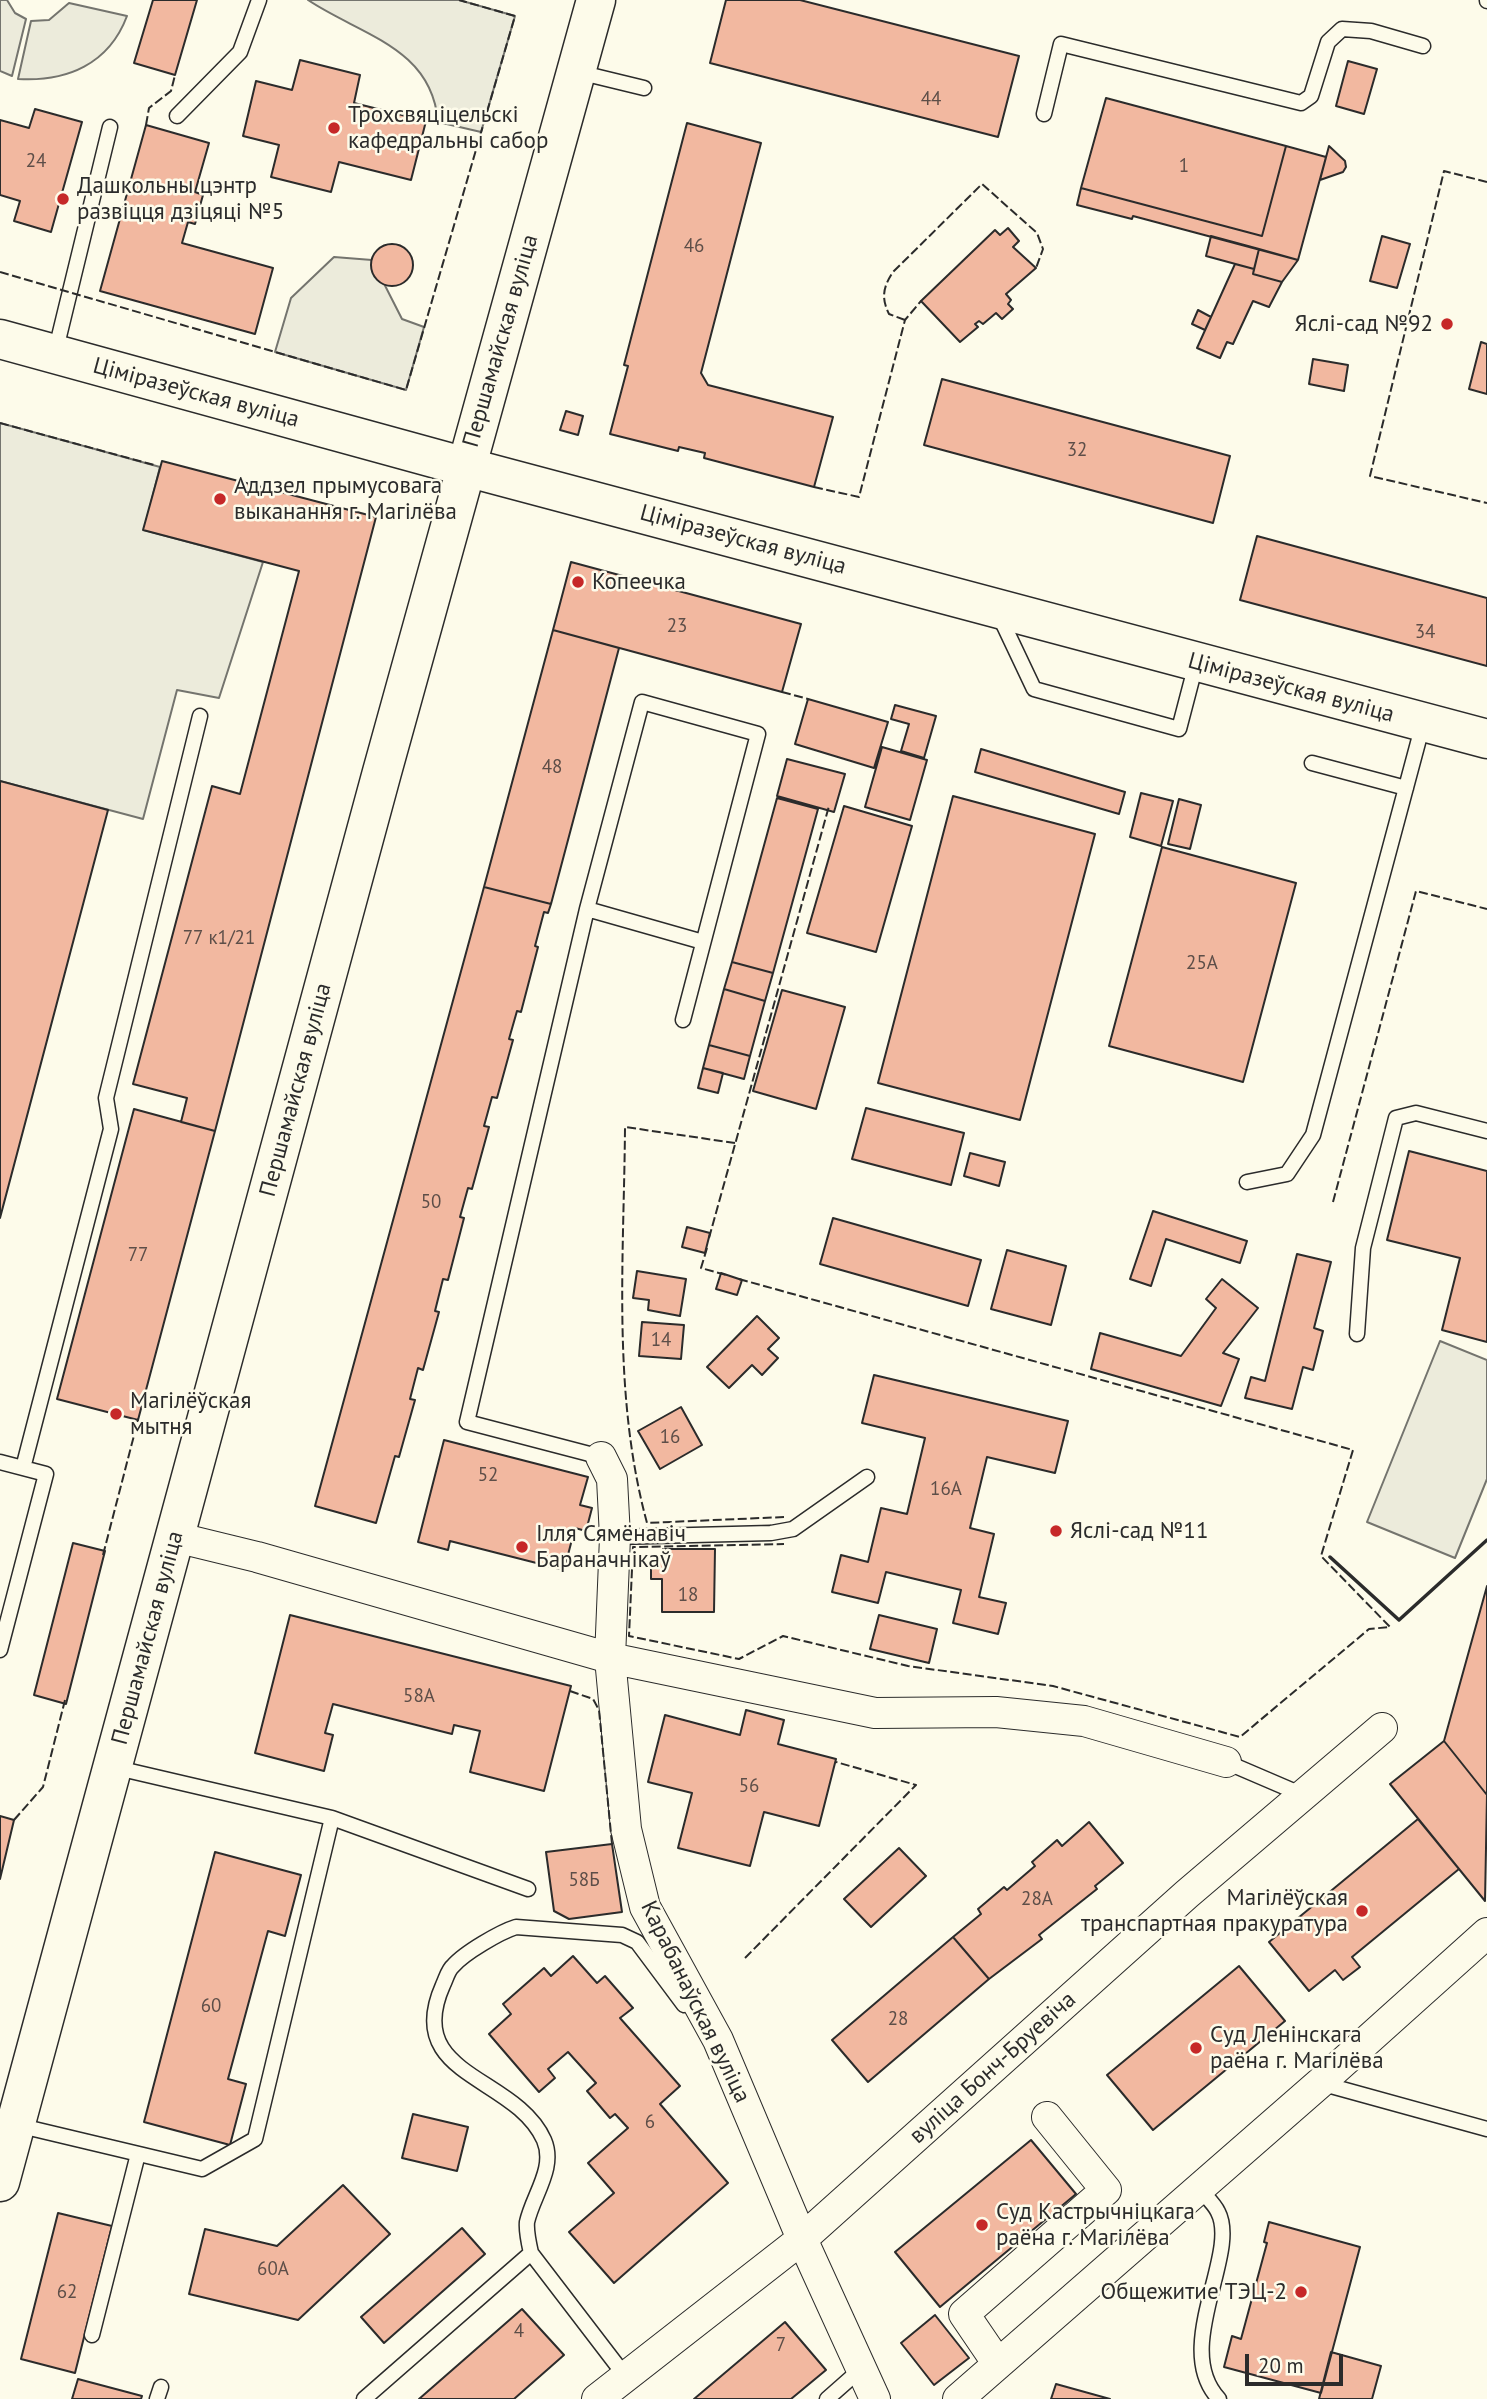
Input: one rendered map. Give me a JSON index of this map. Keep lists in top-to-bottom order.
{
  "streets": {
    "main road": ["Першамайская вуліца", "Ціміразеўская вуліца"],
    "street": ["Карабанаўская вуліца", "вуліца Бонч-Бруевіча"]
  },
  "crossings": [
    ["Першамайская вуліца", "Ціміразеўская вуліца"],
    ["Карабанаўская вуліца", "вуліца Бонч-Бруевіча"]
  ],
  "places": [
    "Трохсвяціцельскі кафедральны сабор",
    "Дашкольны цэнтр развіцця дзіцяці №5",
    "Яслі-сад №92",
    "Аддзел прымусовага выканання г. Магілёва",
    "Копеечка",
    "Магілёўская мытня",
    "Яслі-сад №11",
    "Ілля Сямёнавіч Бараначнікаў",
    "Магілёўская транспартная пракуратура",
    "Суд Ленінскага раёна г. Магілёва",
    "Суд Кастрычніцкага раёна г. Магілёва",
    "Общежитие ТЭЦ-2"
  ],
  "house_numbers": [
    "44",
    "24",
    "1",
    "46",
    "32",
    "23",
    "34",
    "48",
    "77 к1/21",
    "25А",
    "50",
    "77",
    "14",
    "16",
    "52",
    "16А",
    "18",
    "58А",
    "56",
    "58Б",
    "28А",
    "60",
    "28",
    "6",
    "60А",
    "62",
    "4",
    "7"
  ],
  "scale_bar": "20 m"
}
